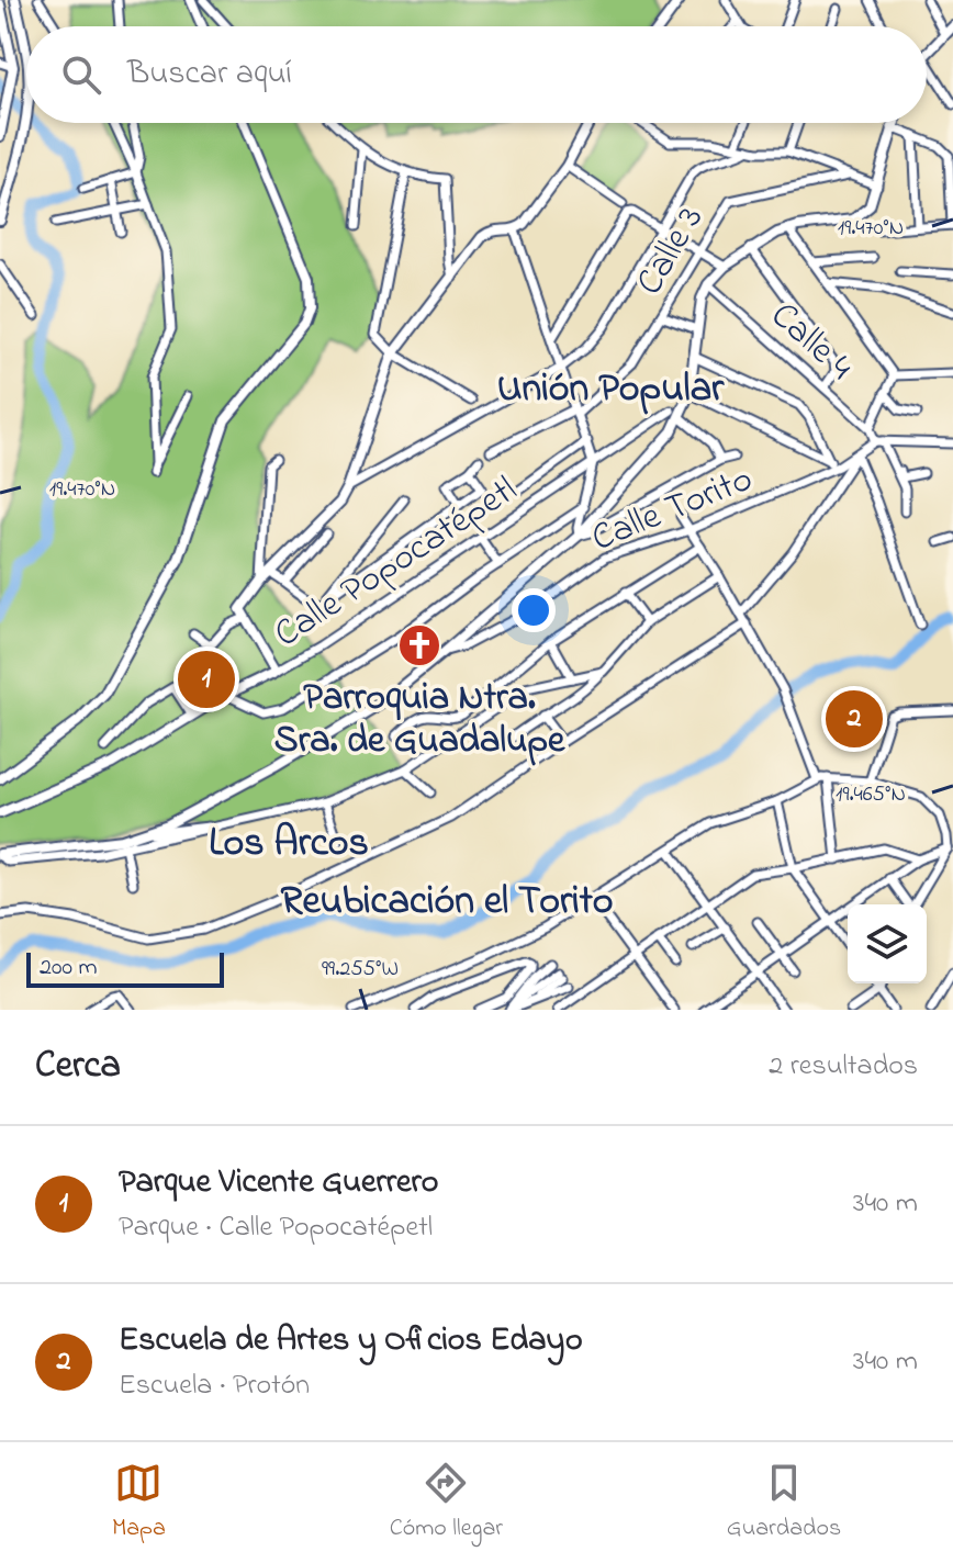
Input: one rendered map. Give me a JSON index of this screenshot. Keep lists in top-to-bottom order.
{
  "streets": {
    "main road": ["Calle Popocatépetl"],
    "street": ["Calle 3", "Calle 4", "Calle Torito"]
  },
  "crossings": [
    ["Calle 4", "Calle Torito"]
  ],
  "districts": ["Unión Popular", "Los Arcos", "Reubicación el Torito"],
  "places": {
    "church": ["Parroquia Ntra. Sra. de Guadalupe"]
  },
  "scale_bar": "200 m",
  "page": {
    "search": "Buscar aquí",
    "pins": ["1", "2"],
    "scale": "200 m",
    "heading": ["Cerca", "2 resultados"],
    "list": [
      {
        "mark": "1",
        "name": "Parque Vicente Guerrero",
        "note": "Parque · Calle Popocatépetl",
        "value": "340 m"
      },
      {
        "mark": "2",
        "name": "Escuela de Artes y Oficios Edayo",
        "note": "Escuela · Protón",
        "value": "340 m"
      }
    ],
    "nav": ["Mapa", "Cómo llegar", "Guardados"]
  },
  "coordinates": ["19.470°N", "19.465°N", "99.255°W"]
}
